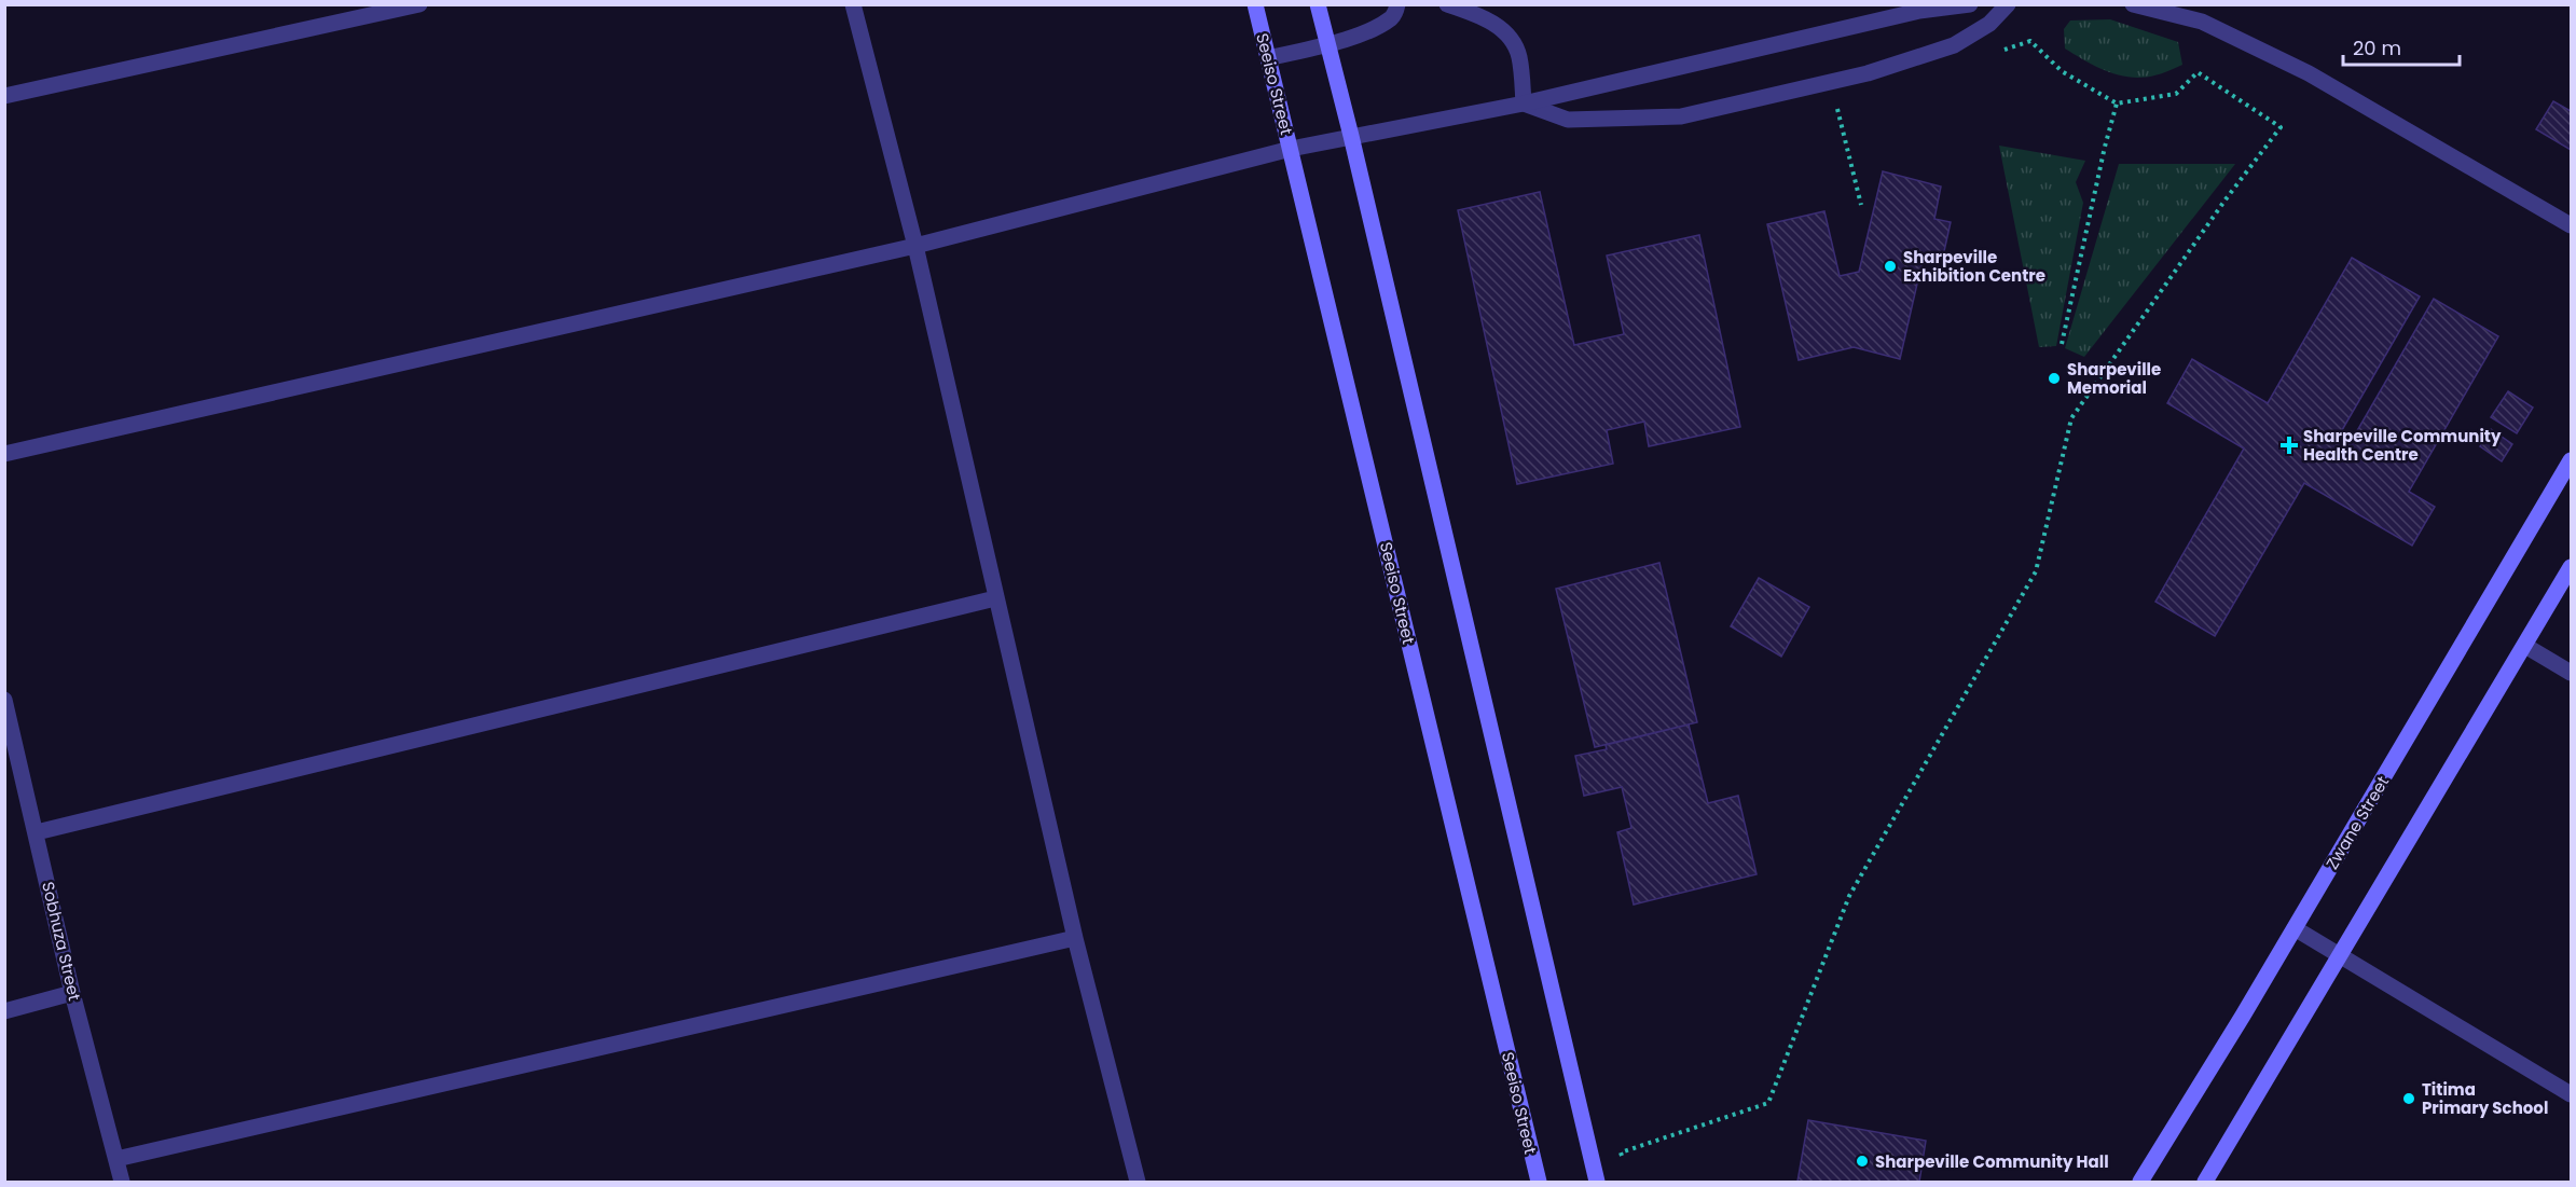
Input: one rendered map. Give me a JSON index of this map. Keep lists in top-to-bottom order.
{
  "streets": {
    "street": ["Seeiso Street", "Zwane Street", "Sobhuza Street"]
  },
  "places": {
    "other": [
      "Sharpeville Exhibition Centre",
      "Sharpeville Memorial",
      "Titima Primary School",
      "Sharpeville Community Hall"
    ],
    "health": ["Sharpeville Community Health Centre"]
  },
  "scale_bar": "20 m"
}
